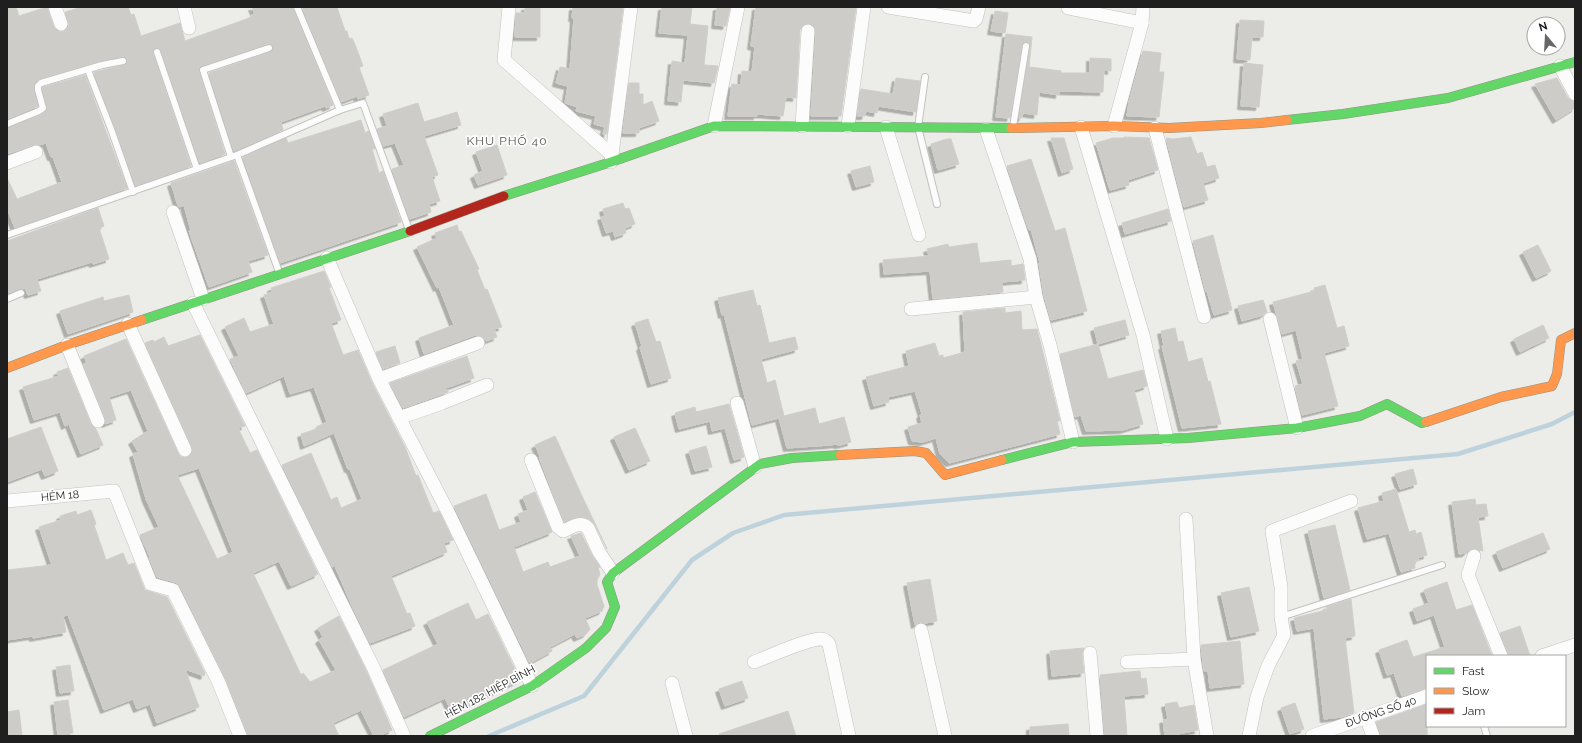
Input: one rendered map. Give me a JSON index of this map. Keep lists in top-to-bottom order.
{
  "streets": {
    "street": ["HẺM 18", "HẺM 182 HIỆP BÌNH", "ĐƯỜNG SỐ 40"]
  },
  "districts": ["KHU PHỐ 40"],
  "legend": ["Fast", "Slow", "Jam"],
  "north": "top"
}
